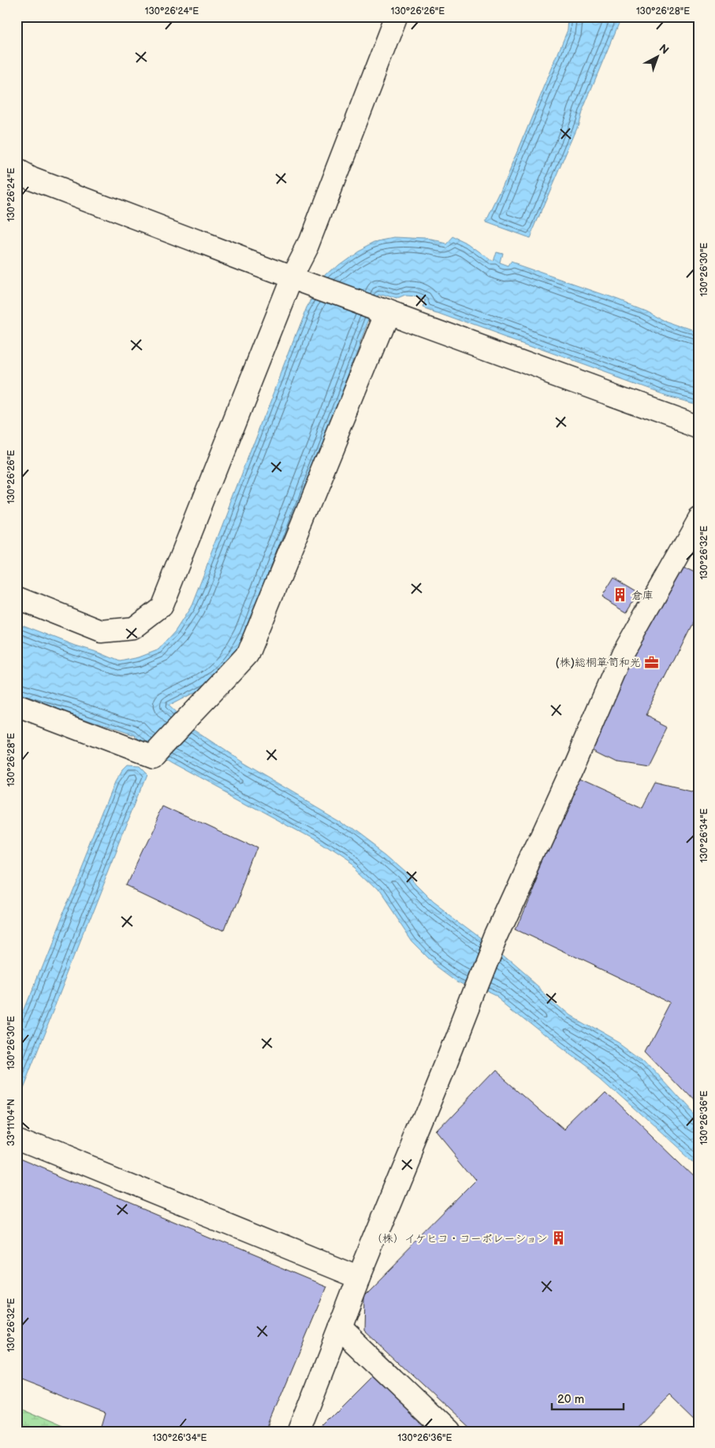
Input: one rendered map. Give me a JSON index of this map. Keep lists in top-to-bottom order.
{
  "places": {
    "building": ["倉庫", "（株）イケヒコ・コーポレーション"],
    "office": ["(株)総桐箪笥和光"]
  },
  "scale_bar": "20 m",
  "north": "top right",
  "coordinates": [
    "130°26'24\"E",
    "130°26'26\"E",
    "130°26'28\"E",
    "130°26'30\"E",
    "130°26'32\"E",
    "130°26'34\"E",
    "130°26'36\"E",
    "33°11'04\"N"
  ]
}
